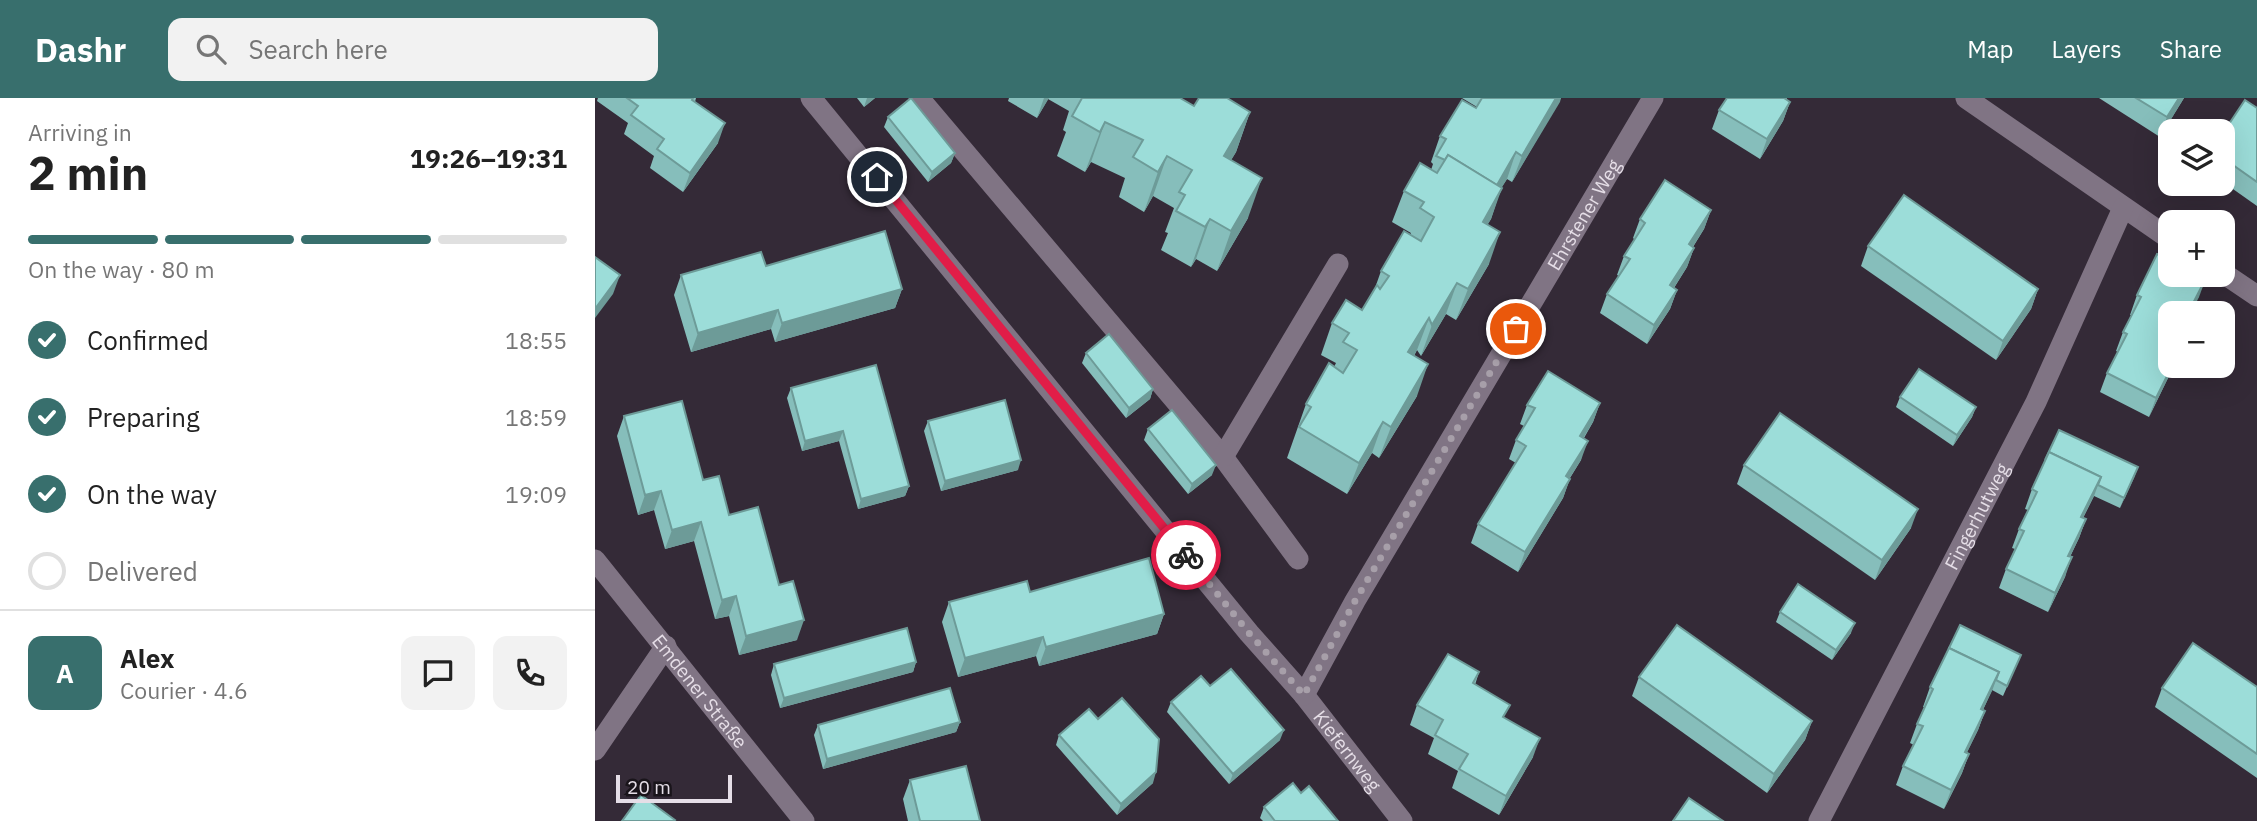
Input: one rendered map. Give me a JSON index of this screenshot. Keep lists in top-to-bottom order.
{
  "streets": {
    "street": [
      "Ehrstener Weg",
      "Fingerhutweg",
      "Emdener Straße",
      "Kiefernweg"
    ]
  },
  "crossings": [
    ["Ehrstener Weg", "Kiefernweg"]
  ],
  "scale_bar": "20 m",
  "page": {
    "header": "Dashr",
    "search": "Search here",
    "nav": ["Map", "Layers", "Share"],
    "heading": ["2 min", "Arriving in", "19:26–19:31"],
    "panel": ["Alex", "Courier · 4.6"],
    "map_buttons": ["+", "−"],
    "bar": "On the way · 80 m",
    "list": [
      ["Confirmed", "18:55"],
      ["Preparing", "18:59"],
      ["On the way", "19:09"],
      "Delivered"
    ],
    "round": "A",
    "scale": "20 m"
  }
}
